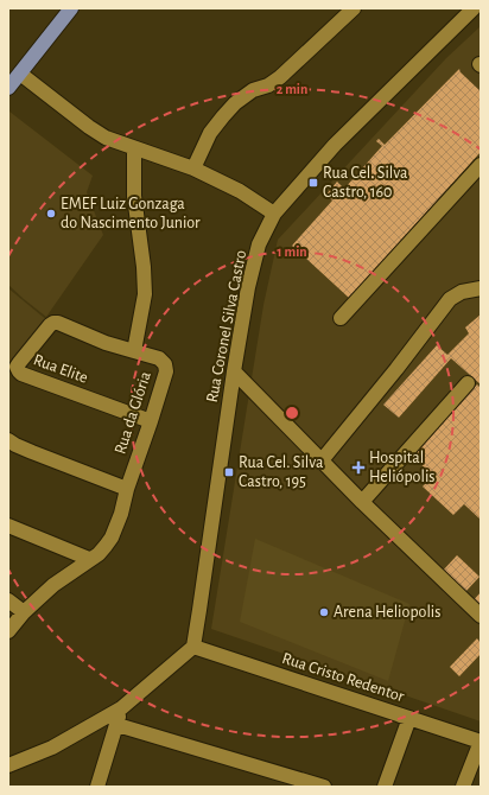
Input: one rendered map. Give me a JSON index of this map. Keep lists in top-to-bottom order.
{
  "streets": {
    "street": [
      "Rua Coronel Silva Castro",
      "Rua Elite",
      "Rua da Glória",
      "Rua Cristo Redentor"
    ]
  },
  "crossings": [
    ["Rua Coronel Silva Castro", "Rua Cristo Redentor"],
    ["Rua Elite", "Rua da Glória"]
  ],
  "places": {
    "transit": ["Rua Cel. Silva Castro, 160", "Rua Cel. Silva Castro, 195"],
    "other": ["EMEF Luiz Gonzaga do Nascimento Junior", "Arena Heliopolis"],
    "health": ["Hospital Heliópolis"]
  },
  "rings": ["2 min", "1 min"]
}
